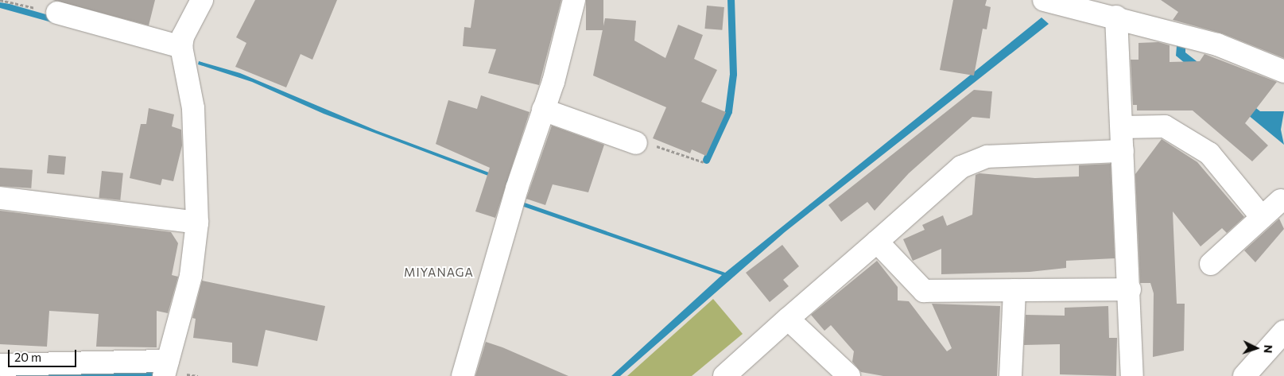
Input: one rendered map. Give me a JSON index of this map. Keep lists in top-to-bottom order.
{
  "districts": ["MIYANAGA"],
  "scale_bar": "20 m",
  "north": "right"
}
